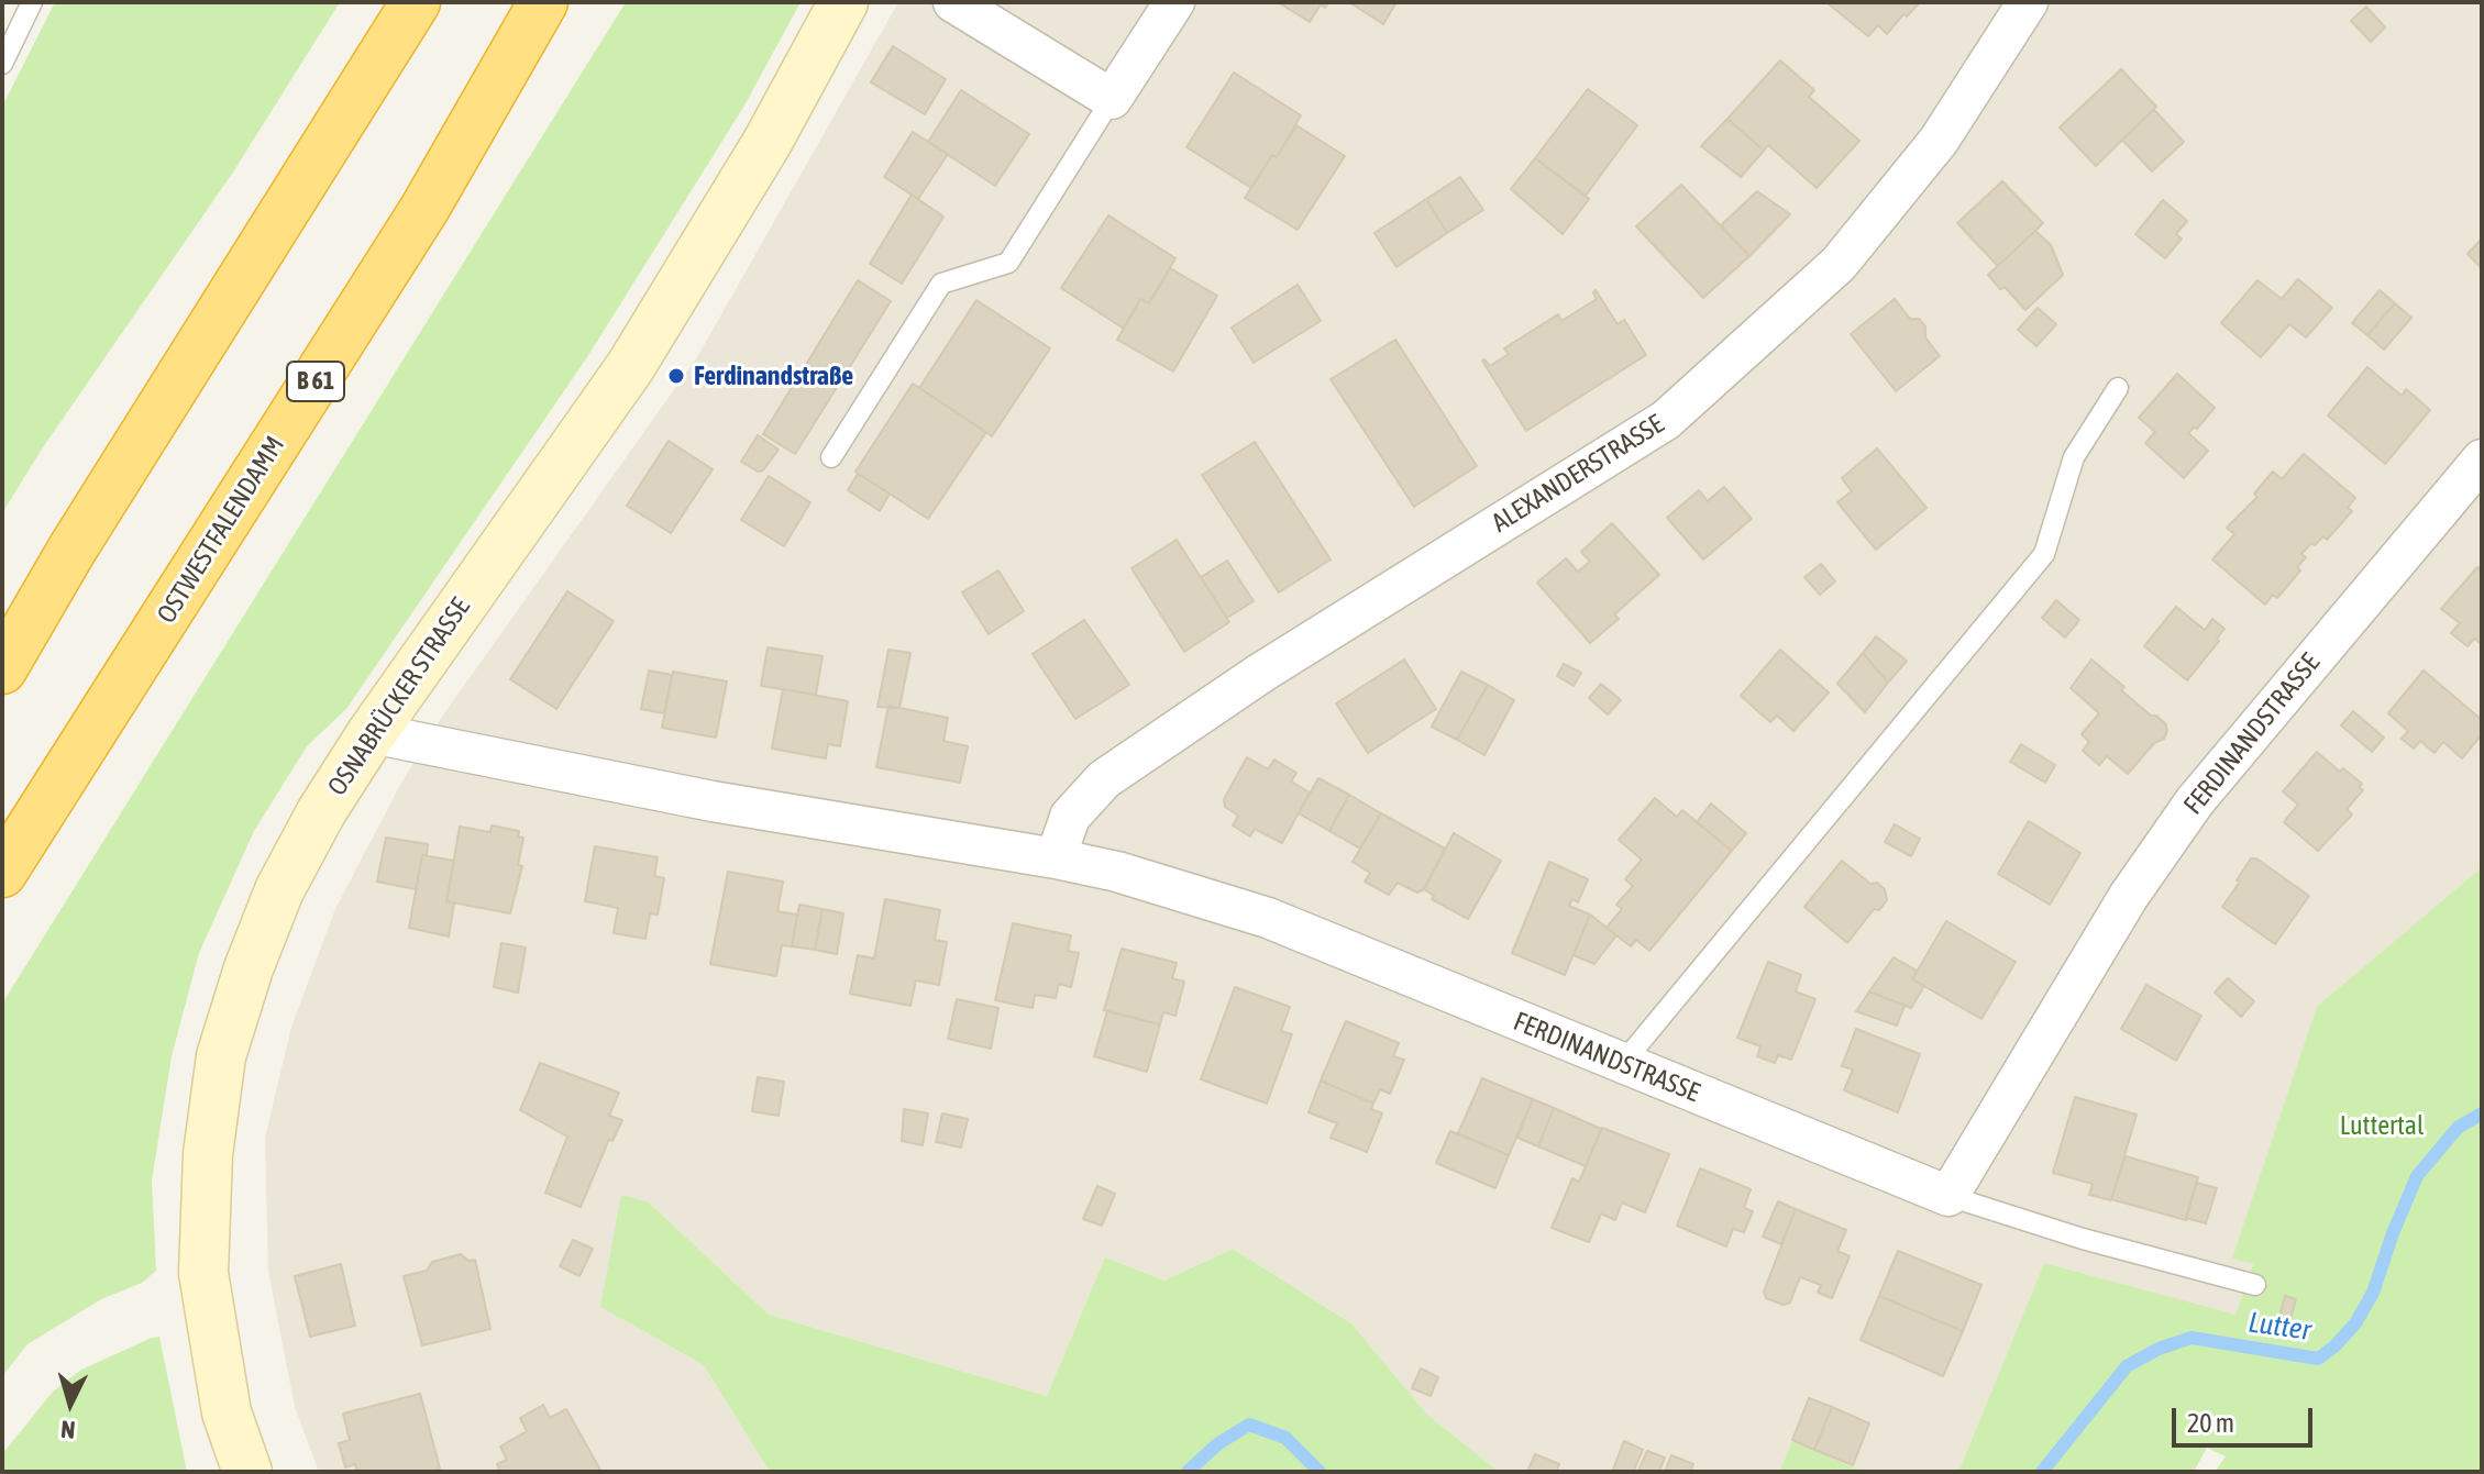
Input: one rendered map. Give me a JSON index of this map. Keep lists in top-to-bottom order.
{
  "streets": {
    "highway": ["B 61", "OSTWESTFALENDAMM"],
    "main road": ["OSNABRÜCKER STRASSE"],
    "street": ["ALEXANDERSTRASSE", "FERDINANDSTRASSE"]
  },
  "crossings": [
    ["B 61", "OSTWESTFALENDAMM"],
    ["ALEXANDERSTRASSE", "FERDINANDSTRASSE"],
    ["OSNABRÜCKER STRASSE", "FERDINANDSTRASSE"]
  ],
  "water": ["Lutter"],
  "parks": ["Luttertal"],
  "places": ["Ferdinandstraße"],
  "scale_bar": "20 m",
  "north": "bottom"
}
